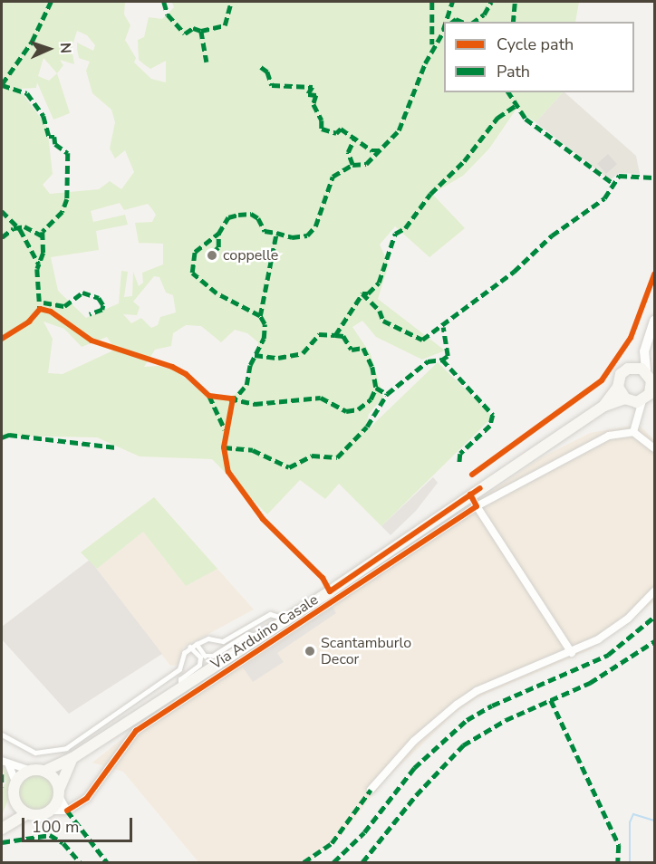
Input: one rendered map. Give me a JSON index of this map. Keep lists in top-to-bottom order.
{
  "streets": {
    "main road": ["Via Arduino Casale"]
  },
  "places": ["coppelle", "Scantamburlo Decor"],
  "legend": ["Cycle path", "Path"],
  "scale_bar": "100 m",
  "north": "right"
}
